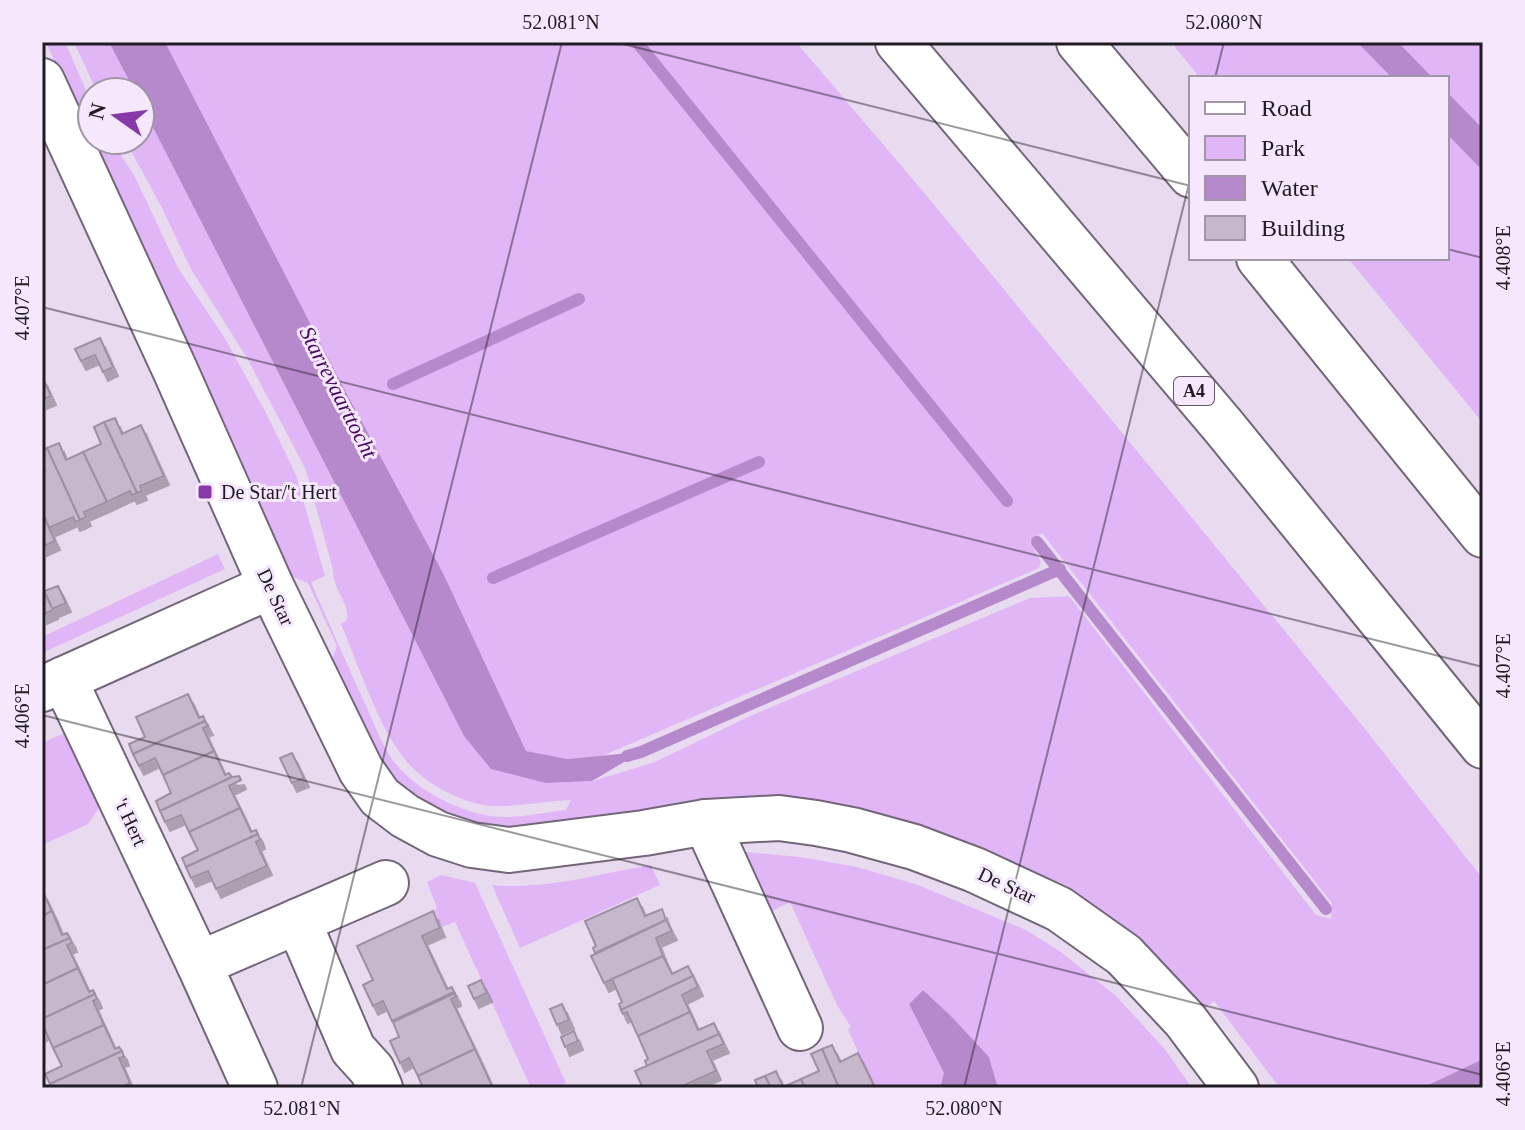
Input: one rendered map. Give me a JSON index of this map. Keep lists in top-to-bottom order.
{
  "streets": {
    "main road": ["A4", "De Star", "'t Hert"]
  },
  "crossings": [
    ["De Star", "'t Hert"]
  ],
  "water": ["Starrevaarttocht"],
  "places": {
    "transit": ["De Star/'t Hert"]
  },
  "legend": [
    "Road",
    "Park",
    "Water",
    "Building"
  ],
  "north": "left",
  "coordinates": [
    "52.081°N",
    "52.080°N",
    "4.408°E",
    "4.407°E",
    "4.406°E"
  ]
}
